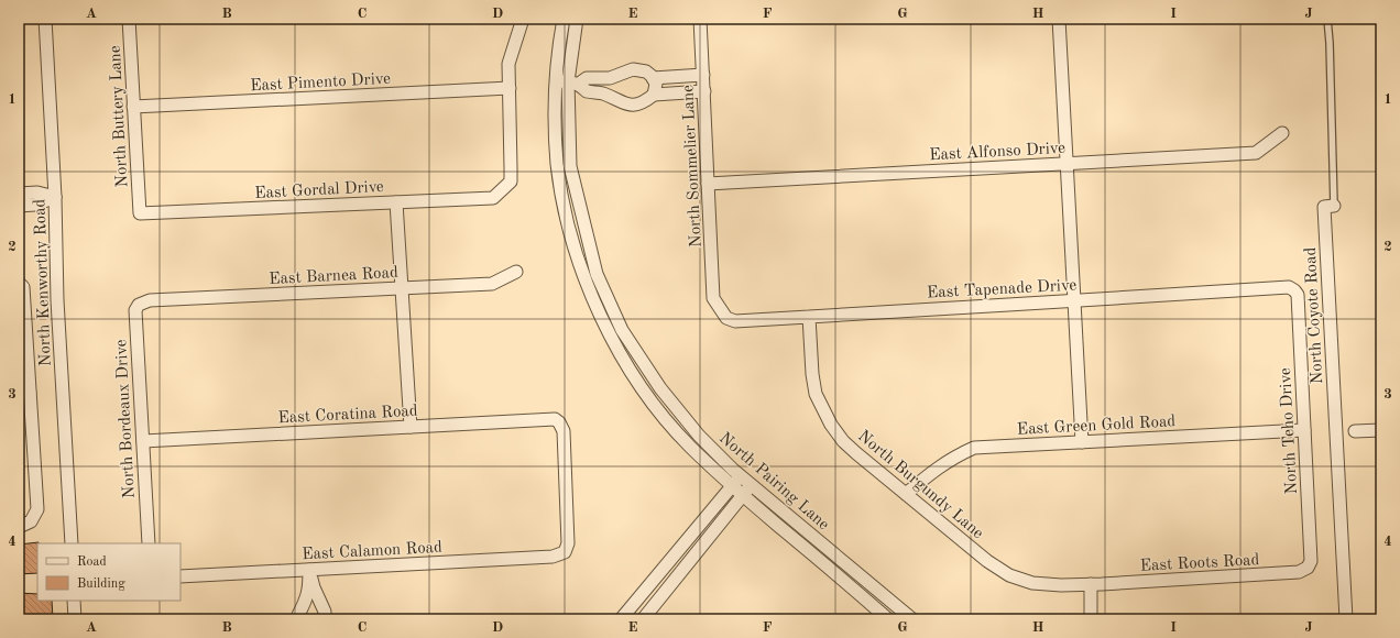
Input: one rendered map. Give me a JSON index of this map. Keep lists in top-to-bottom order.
{
  "streets": {
    "street": [
      "East Pimento Drive",
      "North Buttery Lane",
      "East Alfonso Drive",
      "North Sommelier Lane",
      "East Gordal Drive",
      "East Barnea Road",
      "North Kenworthy Road",
      "East Tapenade Drive",
      "North Coyote Road",
      "East Coratina Road",
      "North Bordeaux Drive",
      "East Green Gold Road",
      "North Teho Drive",
      "North Pairing Lane",
      "North Burgundy Lane",
      "East Calamon Road",
      "East Roots Road"
    ]
  },
  "crossings": [
    ["East Pimento Drive", "North Buttery Lane"],
    ["East Pimento Drive", "East Gordal Drive"],
    ["North Buttery Lane", "East Gordal Drive"],
    ["East Alfonso Drive", "North Sommelier Lane"],
    ["North Sommelier Lane", "East Tapenade Drive"],
    ["East Barnea Road", "North Bordeaux Drive"],
    ["East Tapenade Drive", "North Teho Drive"],
    ["East Tapenade Drive", "North Burgundy Lane"],
    ["East Coratina Road", "North Bordeaux Drive"],
    ["East Coratina Road", "East Calamon Road"],
    ["East Green Gold Road", "North Teho Drive"],
    ["East Green Gold Road", "North Burgundy Lane"],
    ["North Teho Drive", "East Roots Road"],
    ["North Burgundy Lane", "East Roots Road"]
  ],
  "legend": ["Road", "Building"],
  "grid": {
    "columns": [
      "A",
      "B",
      "C",
      "D",
      "E",
      "F",
      "G",
      "H",
      "I",
      "J"
    ],
    "rows": [
      "1",
      "2",
      "3",
      "4"
    ]
  }
}
